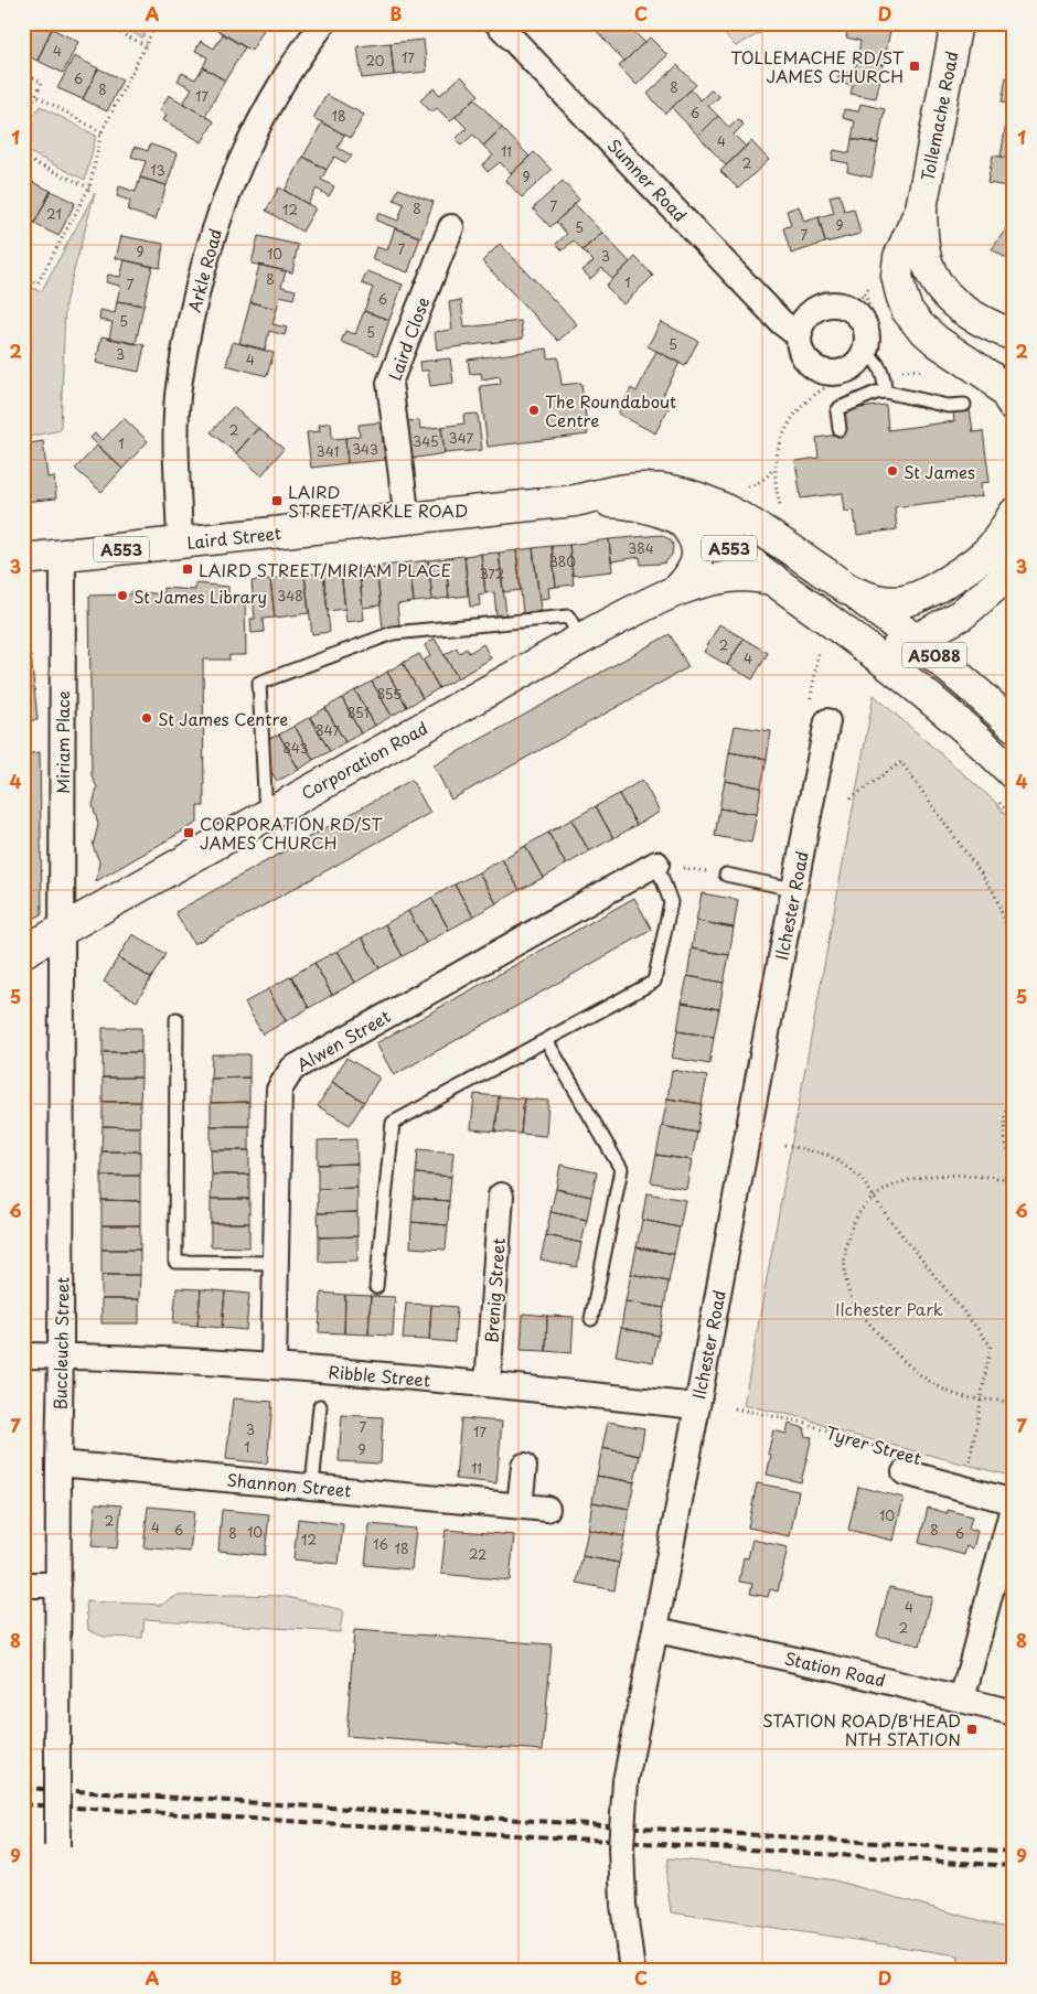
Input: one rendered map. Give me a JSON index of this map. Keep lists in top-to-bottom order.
{
  "streets": {
    "main road": [
      "Tollemache Road",
      "Laird Street",
      "A553",
      "A5088",
      "Corporation Road"
    ],
    "street": [
      "Sumner Road",
      "Arkle Road",
      "Laird Close",
      "Miriam Place",
      "Ilchester Road",
      "Alwen Street",
      "Brenig Street",
      "Buccleuch Street",
      "Ribble Street",
      "Tyrer Street",
      "Shannon Street",
      "Station Road"
    ]
  },
  "crossings": [
    ["Arkle Road", "Laird Street"],
    ["Laird Close", "Laird Street"],
    ["Laird Street", "A553"],
    ["Laird Street", "Miriam Place"],
    ["A553", "A5088"],
    ["A553", "Corporation Road"],
    ["Miriam Place", "Corporation Road"],
    ["Miriam Place", "Buccleuch Street"],
    ["Corporation Road", "Buccleuch Street"],
    ["Ilchester Road", "Ribble Street"],
    ["Ilchester Road", "Station Road"],
    ["Alwen Street", "Ribble Street"],
    ["Brenig Street", "Ribble Street"],
    ["Buccleuch Street", "Ribble Street"],
    ["Buccleuch Street", "Shannon Street"],
    ["Tyrer Street", "Station Road"]
  ],
  "parks": ["Ilchester Park"],
  "places": {
    "transit": [
      "TOLLEMACHE RD/ST JAMES CHURCH",
      "LAIRD STREET/ARKLE ROAD",
      "LAIRD STREET/MIRIAM PLACE",
      "CORPORATION RD/ST JAMES CHURCH",
      "STATION ROAD/B'HEAD NTH STATION"
    ],
    "other": [
      "The Roundabout Centre",
      "St James",
      "St James Library",
      "St James Centre"
    ]
  },
  "house_numbers": [
    "4",
    "17",
    "20",
    "6",
    "8",
    "8",
    "17",
    "6",
    "18",
    "4",
    "11",
    "2",
    "13",
    "9",
    "7",
    "8",
    "12",
    "21",
    "9",
    "5",
    "7",
    "7",
    "9",
    "10",
    "3",
    "8",
    "1",
    "7",
    "6",
    "5",
    "5",
    "5",
    "3",
    "4",
    "2",
    "347",
    "345",
    "1",
    "343",
    "341",
    "384",
    "380",
    "372",
    "348",
    "2",
    "4",
    "855",
    "851",
    "847",
    "843",
    "7",
    "3",
    "17",
    "1",
    "9",
    "11",
    "10",
    "2",
    "4",
    "6",
    "8",
    "10",
    "8",
    "6",
    "12",
    "16",
    "18",
    "22",
    "4",
    "2"
  ],
  "grid": {
    "columns": [
      "A",
      "B",
      "C",
      "D"
    ],
    "rows": [
      "1",
      "2",
      "3",
      "4",
      "5",
      "6",
      "7",
      "8",
      "9"
    ]
  }
}
